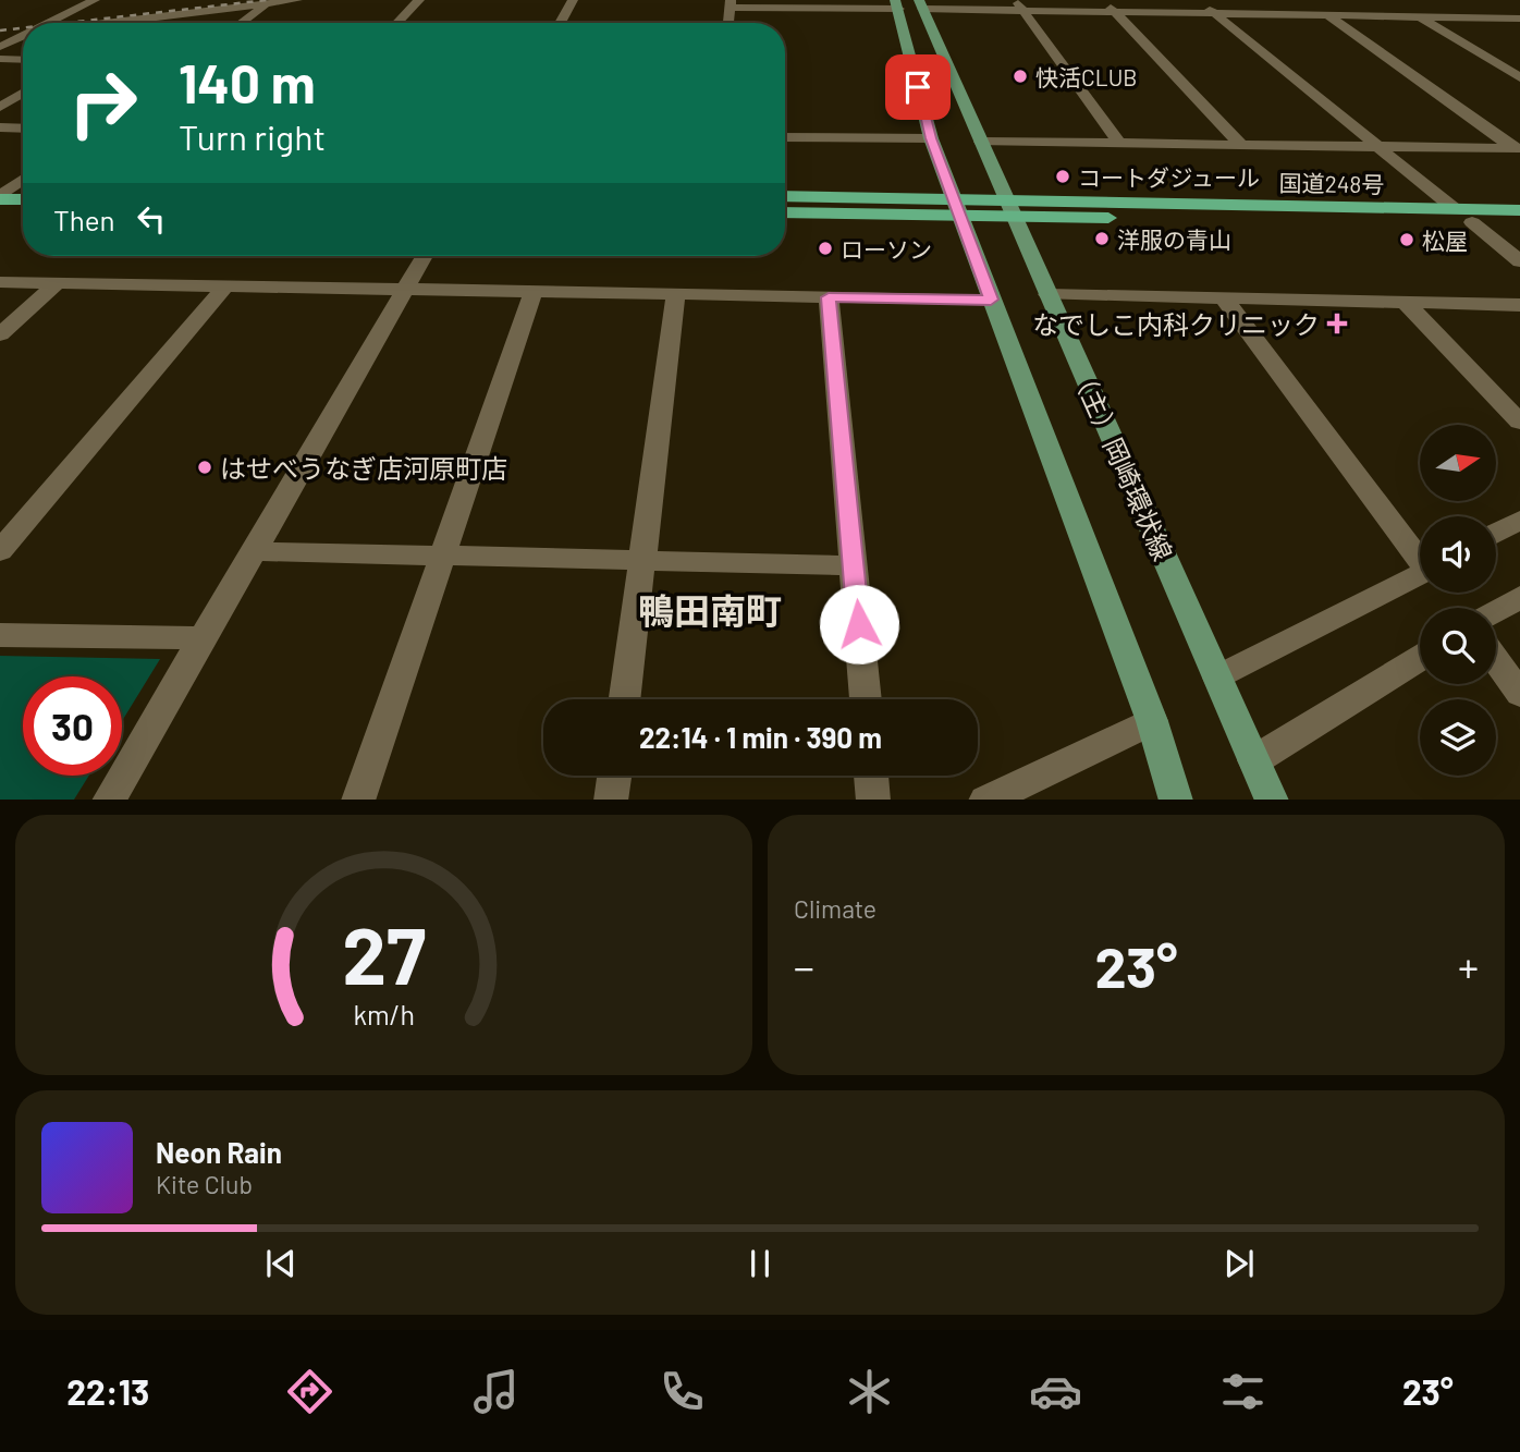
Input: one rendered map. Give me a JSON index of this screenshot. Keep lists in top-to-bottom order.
{
  "streets": {
    "highway": ["国道248号"],
    "main road": ["（主）岡崎環状線"]
  },
  "crossings": [
    ["国道248号", "（主）岡崎環状線"]
  ],
  "districts": ["鴨田南町"],
  "places": {
    "other": [
      "快活CLUB",
      "コートダジュール",
      "洋服の青山",
      "松屋",
      "ローソン",
      "はせべうなぎ店河原町店"
    ],
    "health": ["なでしこ内科クリニック"]
  },
  "north": "right",
  "page": {
    "turn": ["140 m", "Turn right"],
    "then": "Then",
    "limit": "30",
    "trip": "22:14 · 1 min · 390 m",
    "tile": "Climate",
    "heat": ["−", "23°", "+"],
    "song": ["Neon Rain", "Kite Club"],
    "tabs": ["22:13", "23°"],
    "gauge": ["27", "km/h"]
  }
}
